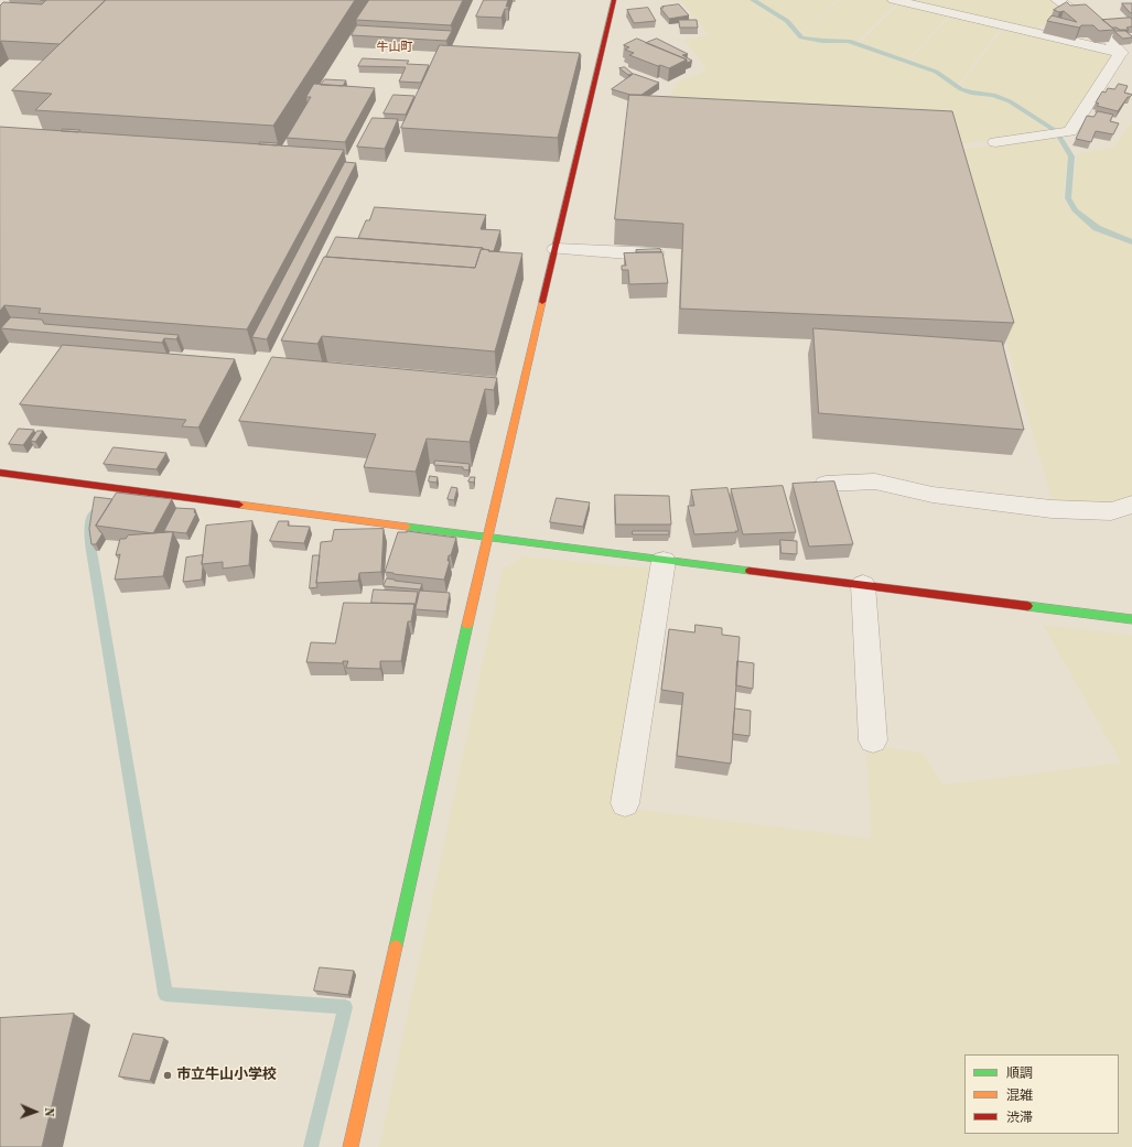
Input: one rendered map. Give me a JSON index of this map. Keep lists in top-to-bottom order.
{
  "districts": ["牛山町"],
  "places": ["市立牛山小学校"],
  "legend": ["順調", "混雑", "渋滞"],
  "north": "right"
}
